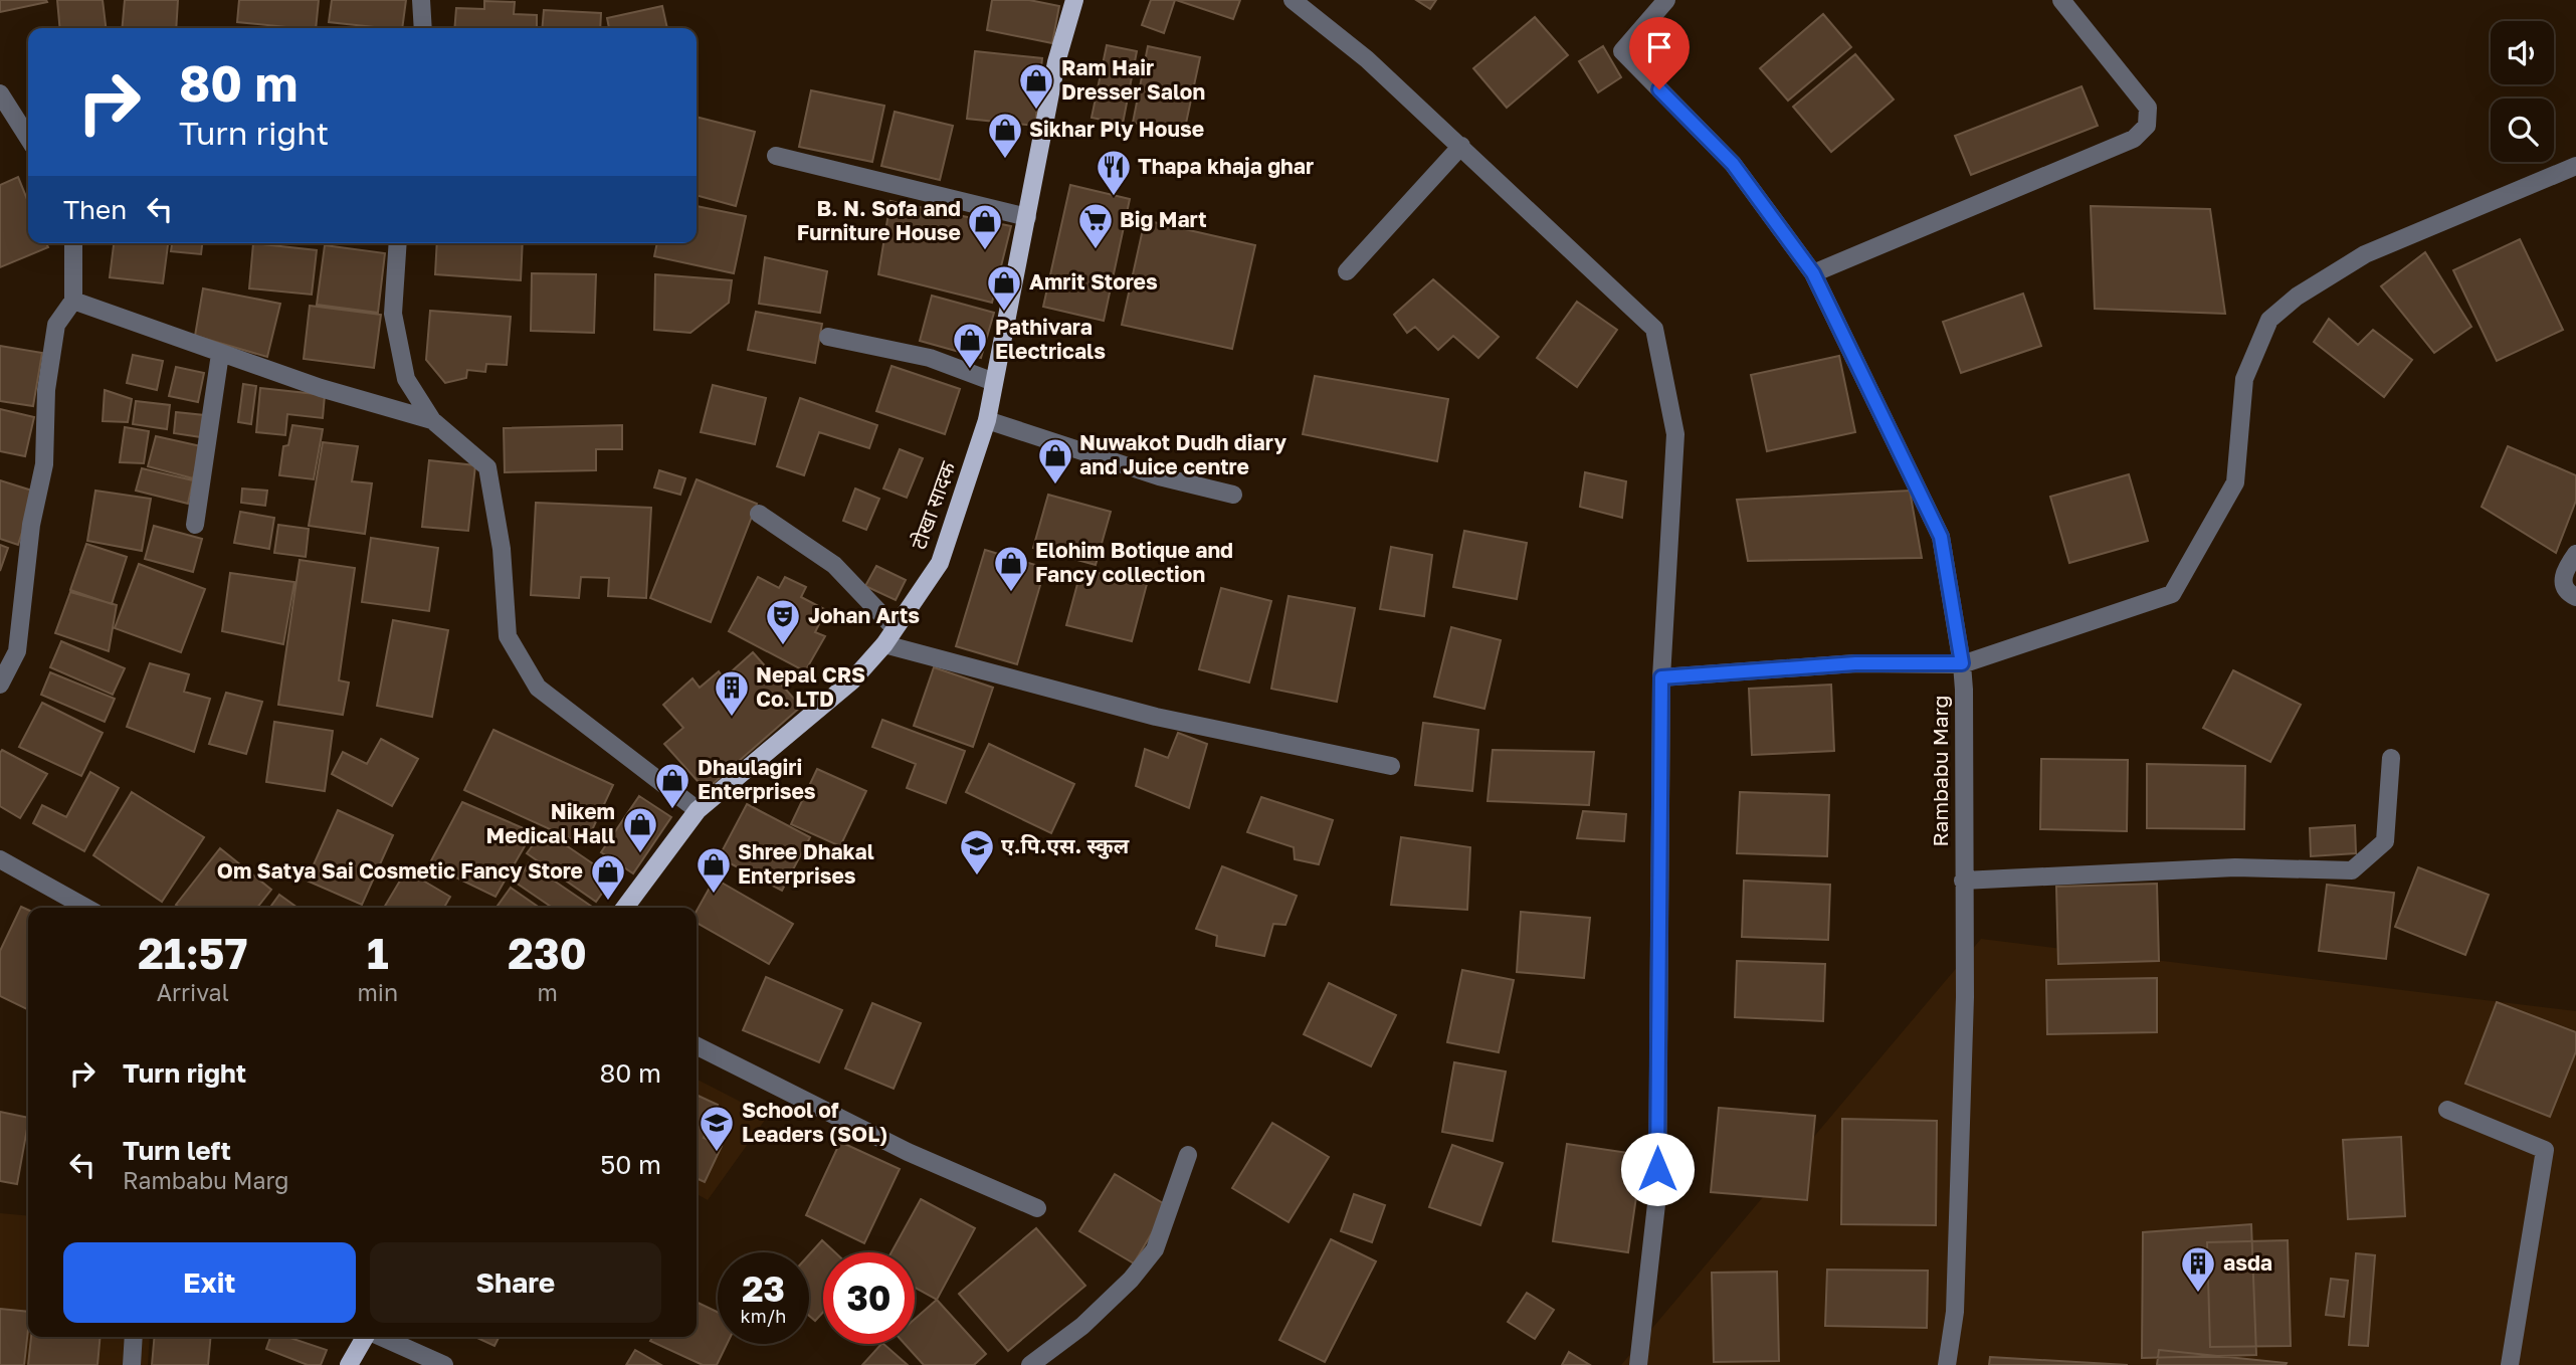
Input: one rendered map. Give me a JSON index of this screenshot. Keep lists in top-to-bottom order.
{
  "streets": {
    "main road": ["टोखा सादक"],
    "street": ["Rambabu Marg"]
  },
  "places": {
    "shop": [
      "Ram Hair Dresser Salon",
      "Sikhar Ply House",
      "B. N. Sofa and Furniture House",
      "Amrit Stores",
      "Pathivara Electricals",
      "Nuwakot Dudh diary and Juice centre",
      "Elohim Botique and Fancy collection",
      "Dhaulagiri Enterprises",
      "Nikem Medical Hall",
      "Shree Dhakal Enterprises",
      "Om Satya Sai Cosmetic Fancy Store"
    ],
    "restaurant": ["Thapa khaja ghar"],
    "supermarket": ["Big Mart"],
    "theatre": ["Johan Arts"],
    "building": ["Nepal CRS Co. LTD", "asda"],
    "school or university": ["ए.पि.एस. स्कुल", "School of Leaders (SOL)"]
  },
  "page": {
    "turn": ["80 m", "Turn right"],
    "then": "Then",
    "eta": [
      "21:57",
      "Arrival",
      "1",
      "min",
      "230",
      "m"
    ],
    "list": [
      {
        "name": "Turn right",
        "value": "80 m"
      },
      {
        "name": "Turn left",
        "note": "Rambabu Marg",
        "value": "50 m"
      }
    ],
    "buttons": ["Exit", "Share"],
    "speed": "23 km/h",
    "limit": "30"
  }
}
